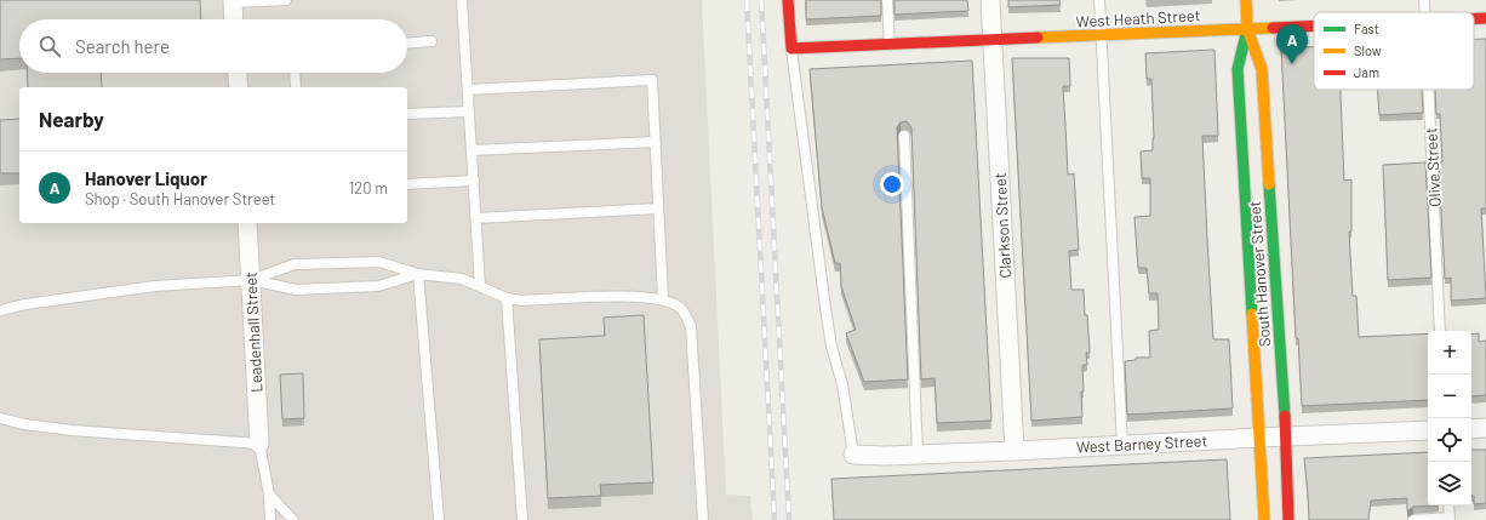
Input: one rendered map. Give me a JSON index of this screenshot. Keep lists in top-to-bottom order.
{
  "streets": {
    "main road": ["West Heath Street", "South Hanover Street"],
    "street": ["Clarkson Street", "Leadenhall Street", "West Barney Street"],
    "lane": ["Olive Street"]
  },
  "crossings": [
    ["West Heath Street", "Clarkson Street"],
    ["West Heath Street", "South Hanover Street"],
    ["Clarkson Street", "West Barney Street"],
    ["South Hanover Street", "West Barney Street"]
  ],
  "legend": ["Fast", "Slow", "Jam"],
  "page": {
    "search": "Search here",
    "pins": "A",
    "heading": "Nearby",
    "list": [
      {
        "mark": "A",
        "name": "Hanover Liquor",
        "note": "Shop · South Hanover Street",
        "value": "120 m"
      }
    ],
    "map_buttons": ["+", "−"]
  }
}
